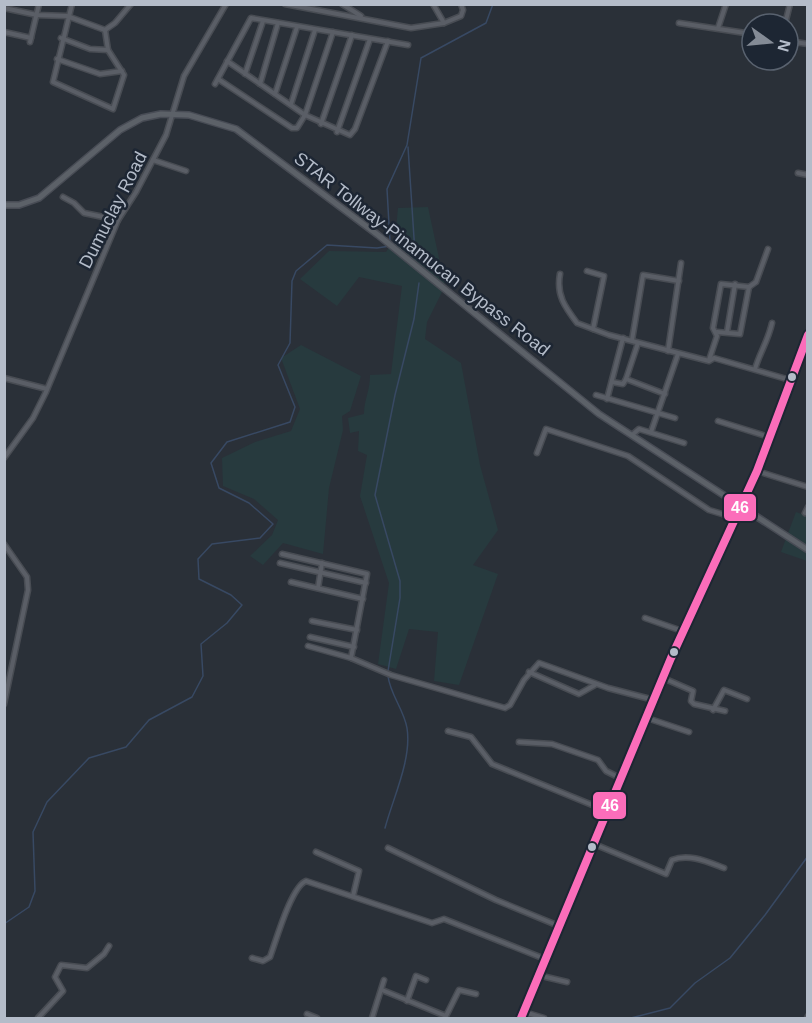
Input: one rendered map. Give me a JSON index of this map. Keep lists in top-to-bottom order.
{
  "streets": {
    "main road": ["STAR Tollway-Pinamucan Bypass Road"],
    "street": ["Dumuclay Road"]
  },
  "crossings": [
    ["Dumuclay Road", "STAR Tollway-Pinamucan Bypass Road"]
  ],
  "lines": ["transit line 46"],
  "north": "right"
}
